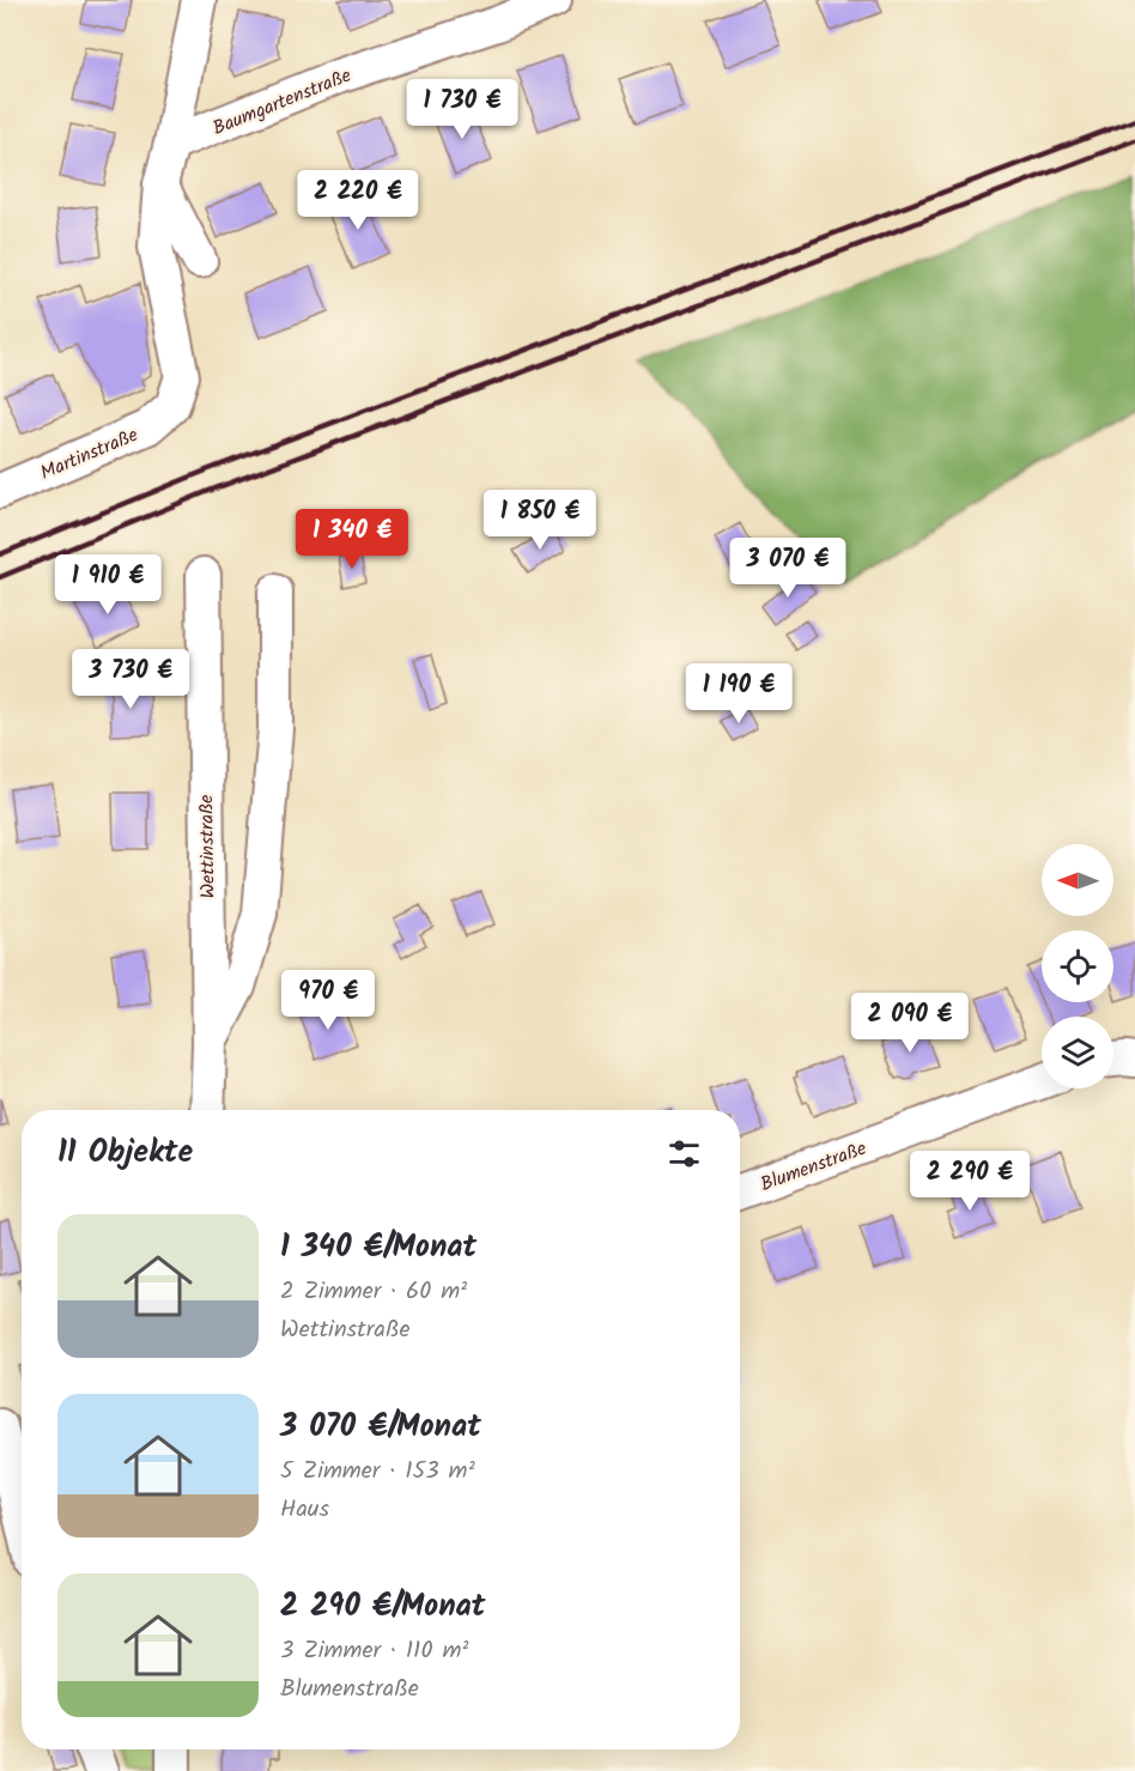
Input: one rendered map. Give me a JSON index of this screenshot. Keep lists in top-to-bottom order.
{
  "streets": {
    "street": [
      "Baumgartenstraße",
      "Martinstraße",
      "Wettinstraße",
      "Blumenstraße"
    ]
  },
  "north": "left",
  "page": {
    "price": [
      "1 730 €",
      "2 220 €",
      "1 850 €",
      "1 340 €",
      "3 070 €",
      "1 910 €",
      "3 730 €",
      "1 190 €",
      "970 €",
      "2 090 €",
      "2 290 €"
    ],
    "heading": "11 Objekte",
    "list": [
      {
        "name": "1 340 €/Monat",
        "note": "2 Zimmer · 60 m² · Wettinstraße"
      },
      {
        "name": "3 070 €/Monat",
        "note": "5 Zimmer · 153 m² · Haus"
      },
      {
        "name": "2 290 €/Monat",
        "note": "3 Zimmer · 110 m² · Blumenstraße"
      }
    ]
  }
}
